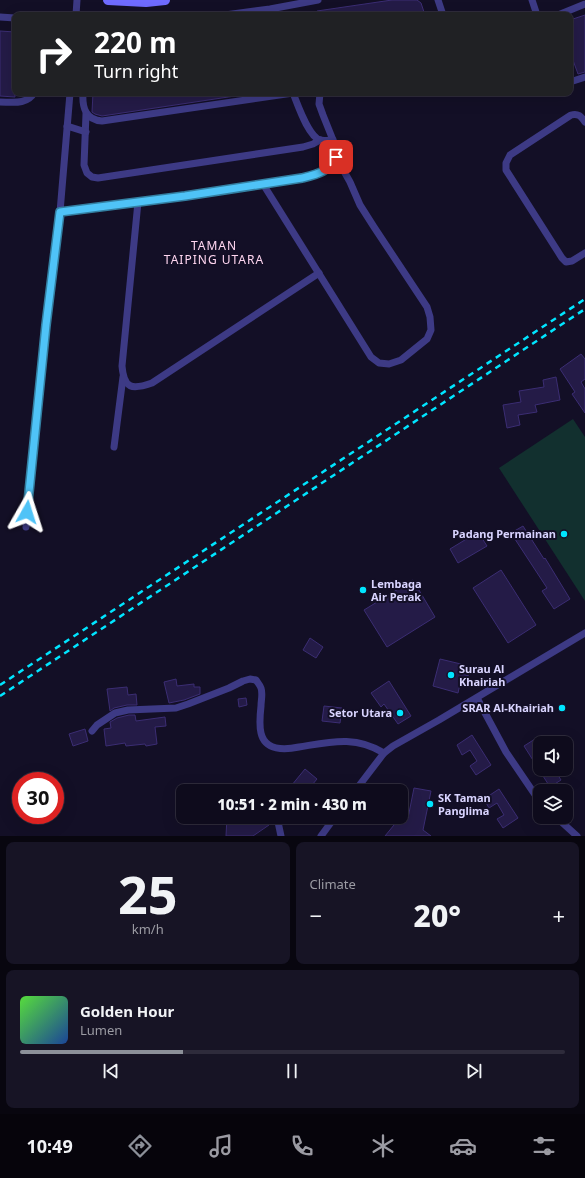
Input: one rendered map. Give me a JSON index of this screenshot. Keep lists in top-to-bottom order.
{
  "districts": ["TAMAN TAIPING UTARA"],
  "places": [
    "Padang Permainan",
    "Lembaga Air Perak",
    "Surau Al Khairiah",
    "SRAR Al-Khairiah",
    "Setor Utara",
    "SK Taman Panglima"
  ],
  "page": {
    "turn": ["220 m", "Turn right"],
    "limit": "30",
    "trip": "10:51 · 2 min · 430 m",
    "tile": [
      ["25", "km/h"],
      "Climate"
    ],
    "heat": ["−", "20°", "+"],
    "song": ["Golden Hour", "Lumen"],
    "tabs": "10:49"
  }
}
